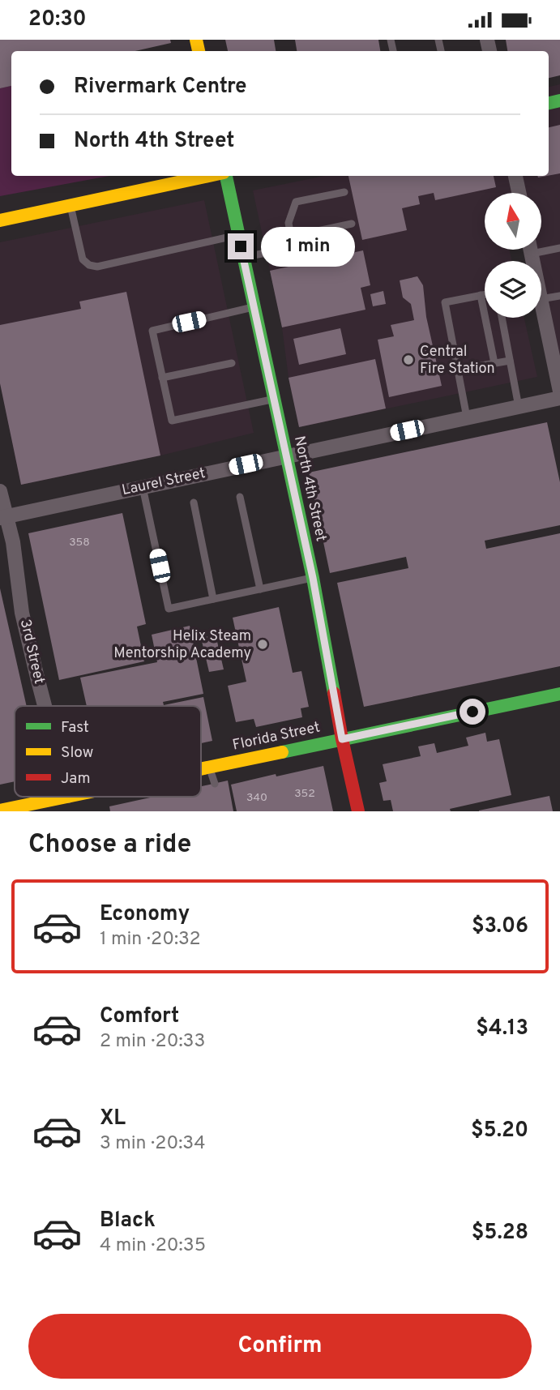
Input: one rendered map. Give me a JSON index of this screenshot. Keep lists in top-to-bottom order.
{
  "streets": {
    "street": [
      "Laurel Street",
      "North 4th Street",
      "3rd Street",
      "Florida Street"
    ]
  },
  "crossings": [
    ["Laurel Street", "North 4th Street"],
    ["Laurel Street", "3rd Street"],
    ["North 4th Street", "Florida Street"]
  ],
  "places": ["Central Fire Station", "Helix Steam Mentorship Academy"],
  "house_numbers": ["358", "352", "340"],
  "legend": ["Fast", "Slow", "Jam"],
  "north": "top",
  "page": {
    "status": "20:30",
    "banner": ["Rivermark Centre", "North 4th Street"],
    "bubble": "1 min",
    "heading": "Choose a ride",
    "list": [
      {
        "name": "Economy",
        "note": "1 min · 20:32",
        "value": "$3.06"
      },
      {
        "name": "Comfort",
        "note": "2 min · 20:33",
        "value": "$4.13"
      },
      {
        "name": "XL",
        "note": "3 min · 20:34",
        "value": "$5.20"
      },
      {
        "name": "Black",
        "note": "4 min · 20:35",
        "value": "$5.28"
      }
    ],
    "buttons": "Confirm"
  }
}
